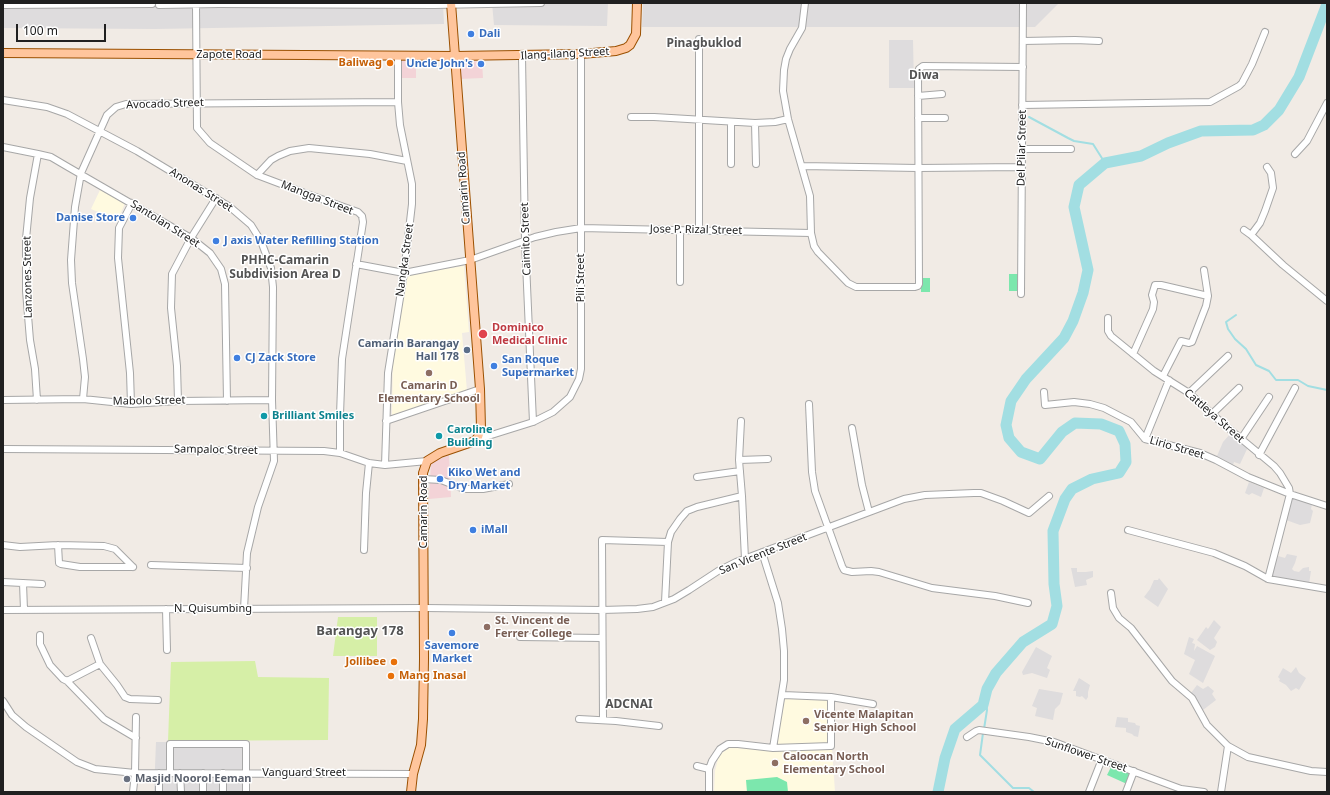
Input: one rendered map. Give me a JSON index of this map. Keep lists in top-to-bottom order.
{
  "streets": {
    "main road": ["Ilang-ilang Street", "Zapote Road", "Camarin Road"],
    "street": [
      "Avocado Street",
      "Del Pilar Street",
      "Anonas Street",
      "Mangga Street",
      "Santolan Street",
      "Jose P. Rizal Street",
      "Caimito Street",
      "Nangka Street",
      "Lanzones Street",
      "Pili Street",
      "Mabolo Street",
      "Cattleya Street",
      "Lirio Street",
      "Sampaloc Street",
      "San Vicente Street",
      "N. Quisumbing",
      "Sunflower Street",
      "Vanguard Street"
    ]
  },
  "crossings": [
    ["Ilang-ilang Street", "Zapote Road"],
    ["Ilang-ilang Street", "Camarin Road"],
    ["Ilang-ilang Street", "Caimito Street"],
    ["Ilang-ilang Street", "Pili Street"],
    ["Zapote Road", "Camarin Road"],
    ["Zapote Road", "Mangga Street"],
    ["Zapote Road", "Nangka Street"],
    ["Avocado Street", "Anonas Street"],
    ["Avocado Street", "Mangga Street"],
    ["Avocado Street", "Santolan Street"],
    ["Avocado Street", "Nangka Street"],
    ["Avocado Street", "Mabolo Street"],
    ["Camarin Road", "Jose P. Rizal Street"],
    ["Camarin Road", "Pili Street"],
    ["Camarin Road", "Sampaloc Street"],
    ["Camarin Road", "San Vicente Street"],
    ["Camarin Road", "N. Quisumbing"],
    ["Camarin Road", "Vanguard Street"],
    ["Anonas Street", "Mabolo Street"],
    ["Anonas Street", "Sampaloc Street"],
    ["Anonas Street", "N. Quisumbing"],
    ["Mangga Street", "Jose P. Rizal Street"],
    ["Mangga Street", "Sampaloc Street"],
    ["Santolan Street", "Lanzones Street"],
    ["Santolan Street", "Mabolo Street"],
    ["Jose P. Rizal Street", "Caimito Street"],
    ["Jose P. Rizal Street", "Nangka Street"],
    ["Jose P. Rizal Street", "Pili Street"],
    ["Caimito Street", "Pili Street"],
    ["Nangka Street", "Sampaloc Street"],
    ["Lanzones Street", "Mabolo Street"],
    ["Cattleya Street", "Lirio Street"],
    ["San Vicente Street", "N. Quisumbing"]
  ],
  "districts": [
    "Pinagbuklod",
    "Diwa",
    "PHHC-Camarin Subdivision Area D",
    "Barangay 178",
    "ADCNAI"
  ],
  "places": [
    "Dali",
    "Baliwag",
    "Uncle John's",
    "Danise Store",
    "J axis Water Refilling Station",
    "Dominico Medical Clinic",
    "Camarin Barangay Hall 178",
    "CJ Zack Store",
    "San Roque Supermarket",
    "Camarin D Elementary School",
    "Brilliant Smiles",
    "Caroline Building",
    "Kiko Wet and Dry Market",
    "iMall",
    "St. Vincent de Ferrer College",
    "Savemore Market",
    "Jollibee",
    "Mang Inasal",
    "Vicente Malapitan Senior High School",
    "Caloocan North Elementary School",
    "Masjid Noorol Eeman"
  ],
  "scale_bar": "100 m"
}
